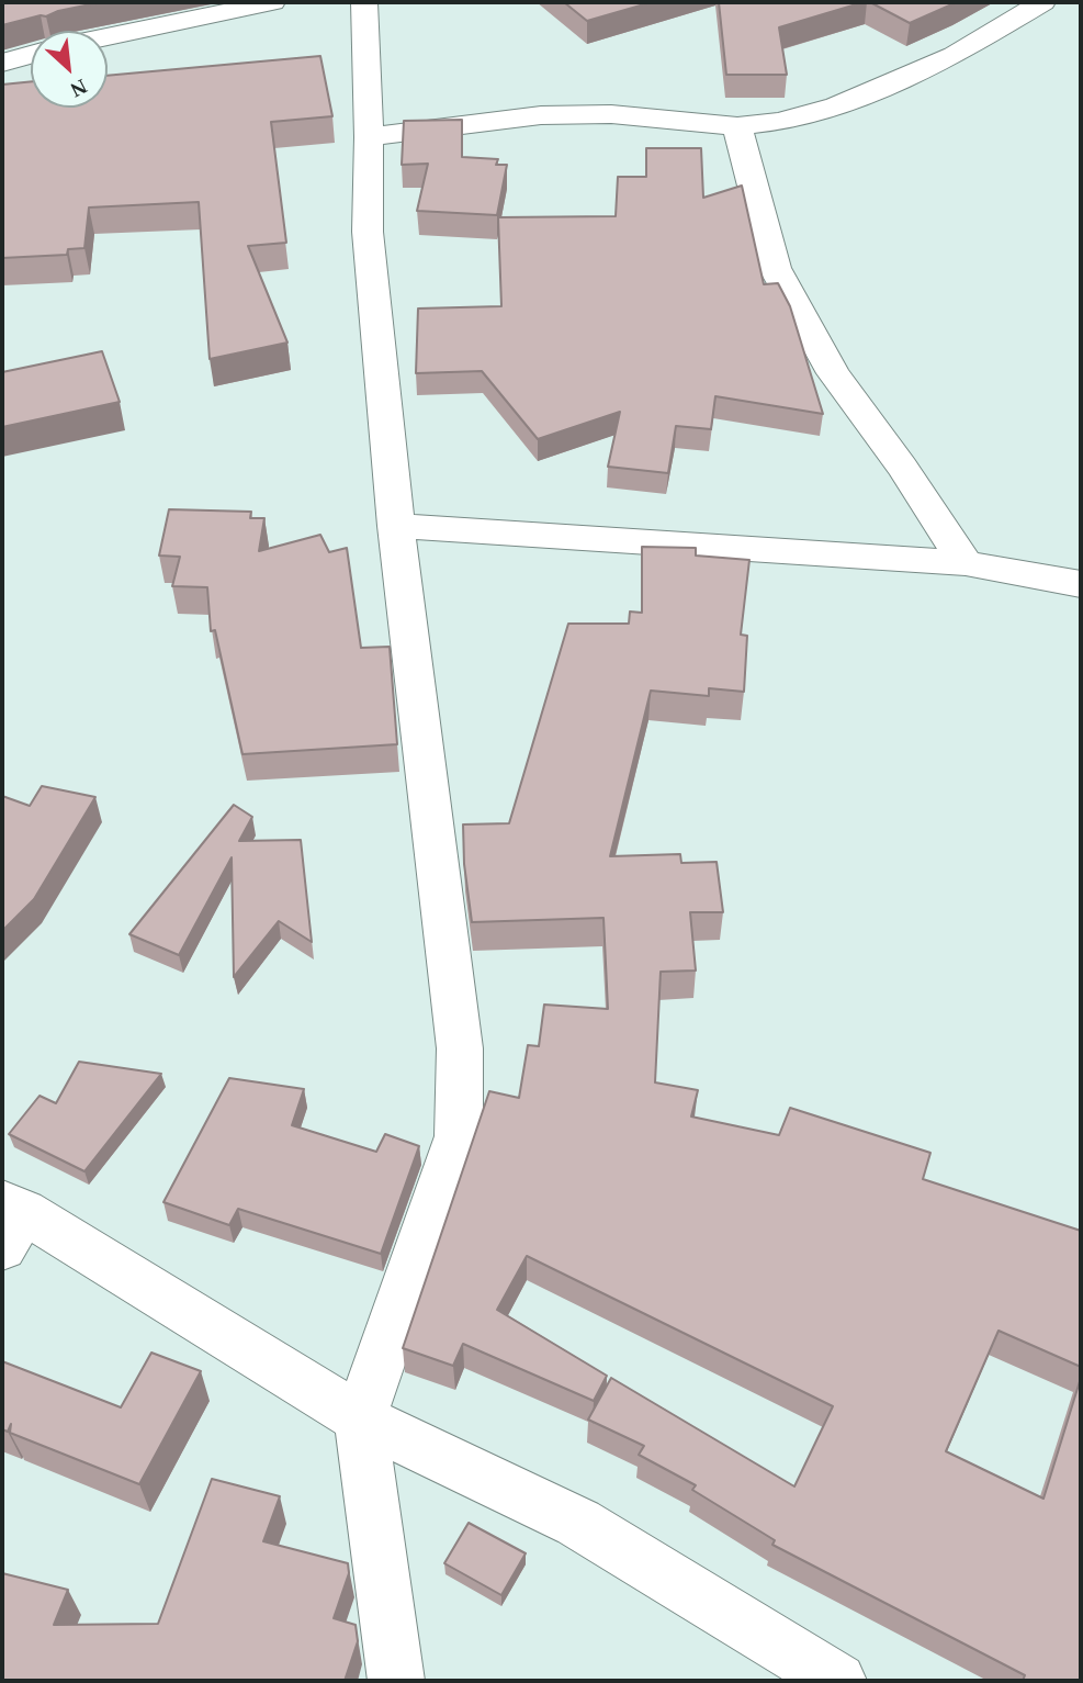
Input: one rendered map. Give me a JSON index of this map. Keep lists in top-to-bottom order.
{
  "north": "bottom right"
}
